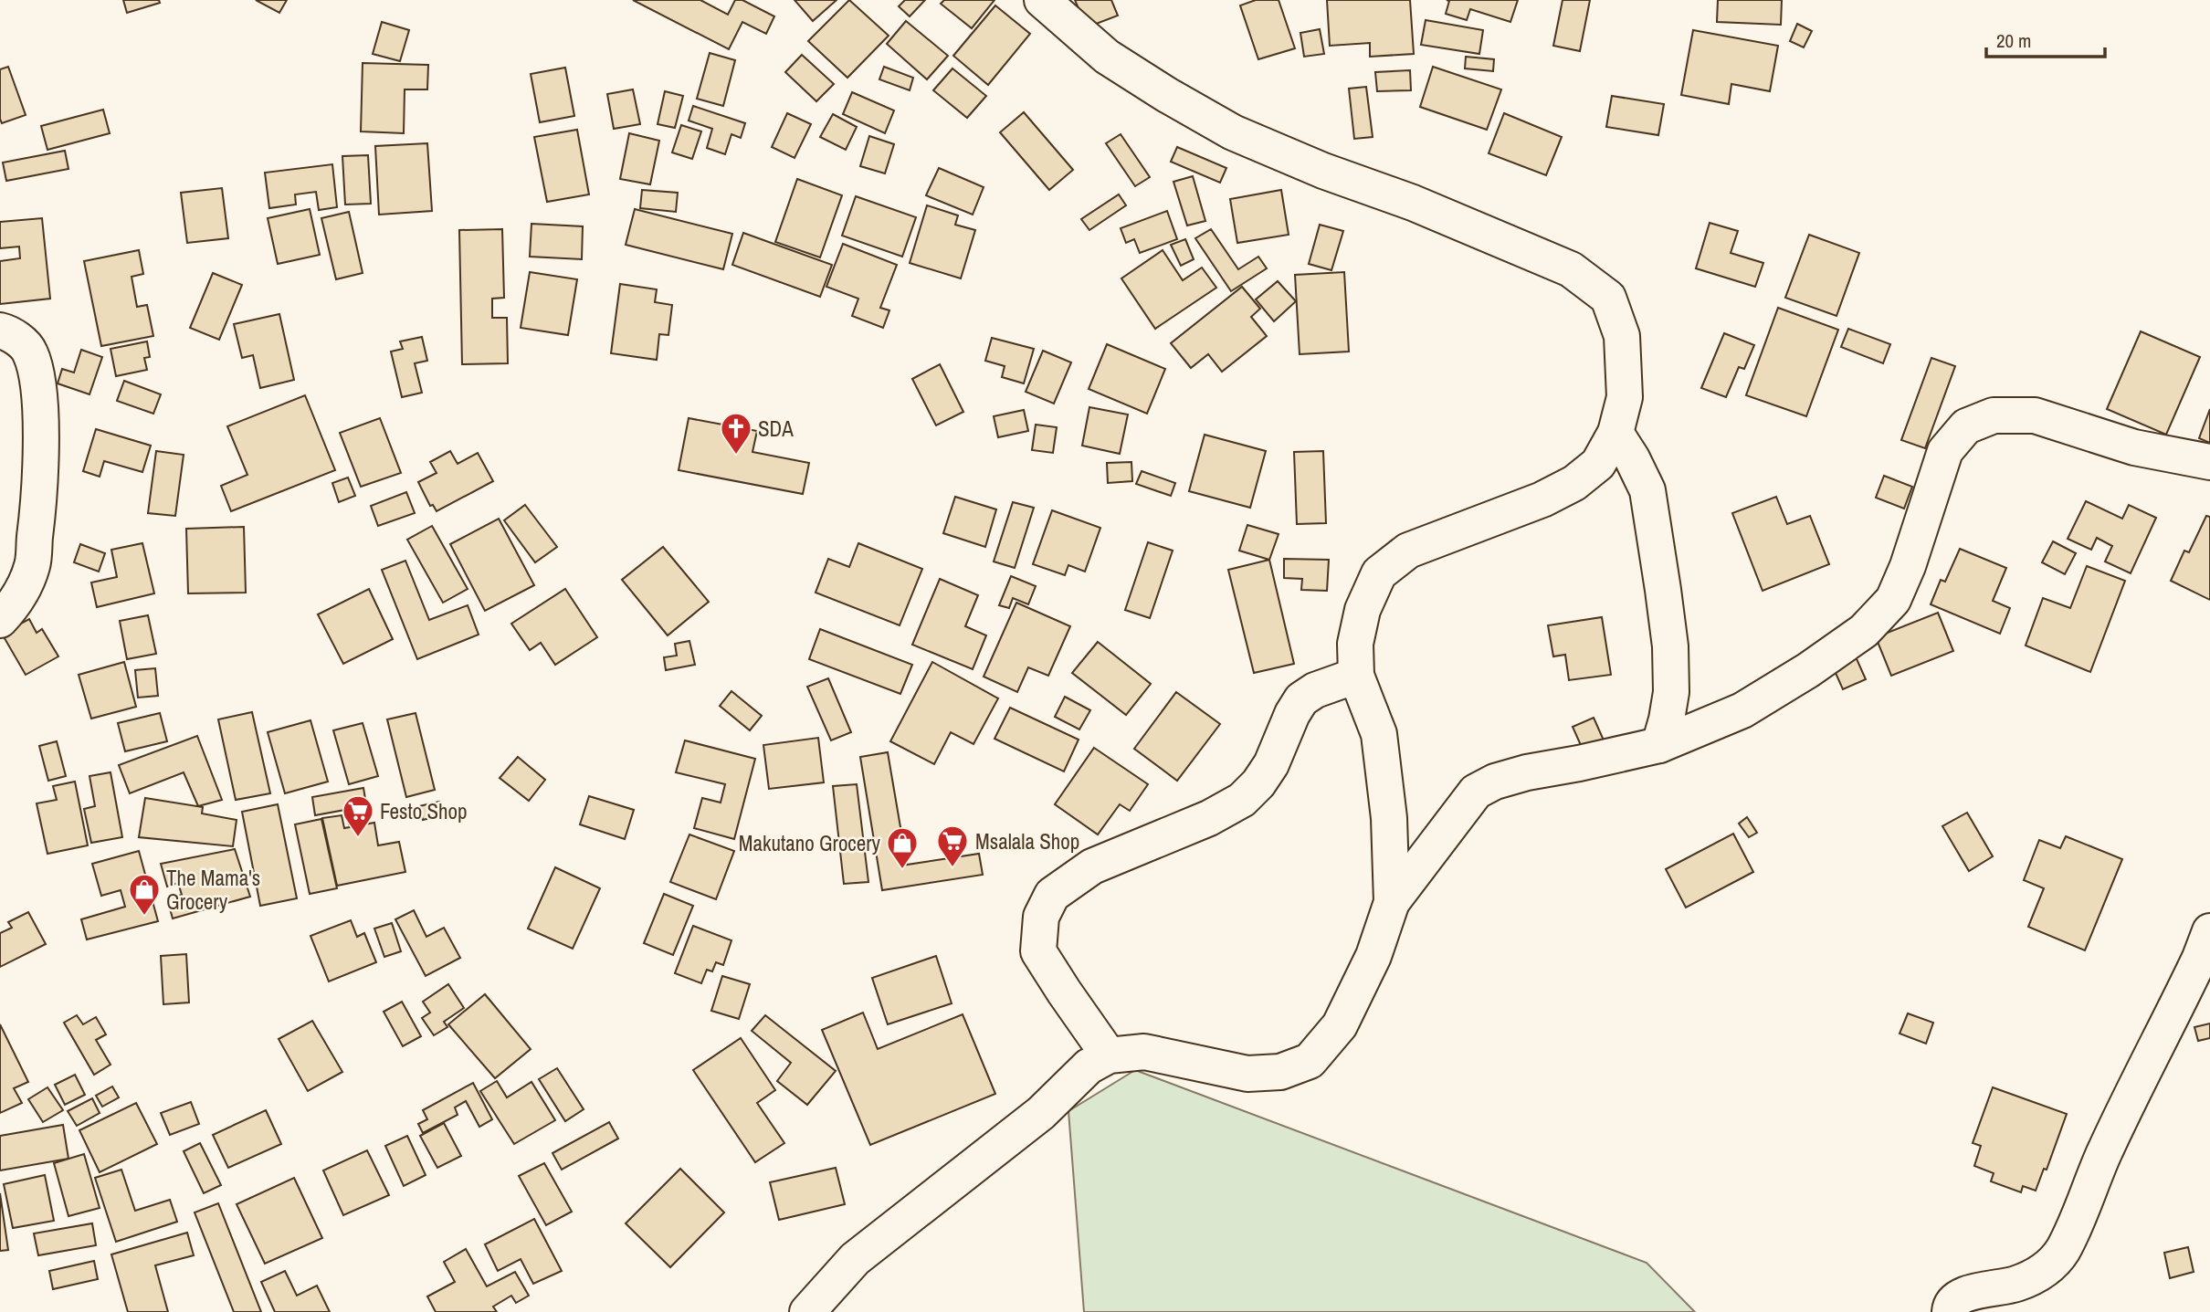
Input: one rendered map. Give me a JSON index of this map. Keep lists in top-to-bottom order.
{
  "places": {
    "church": ["SDA"],
    "supermarket": ["Festo Shop", "Msalala Shop"],
    "shop": ["Makutano Grocery", "The Mama's Grocery"]
  },
  "scale_bar": "20 m"
}
